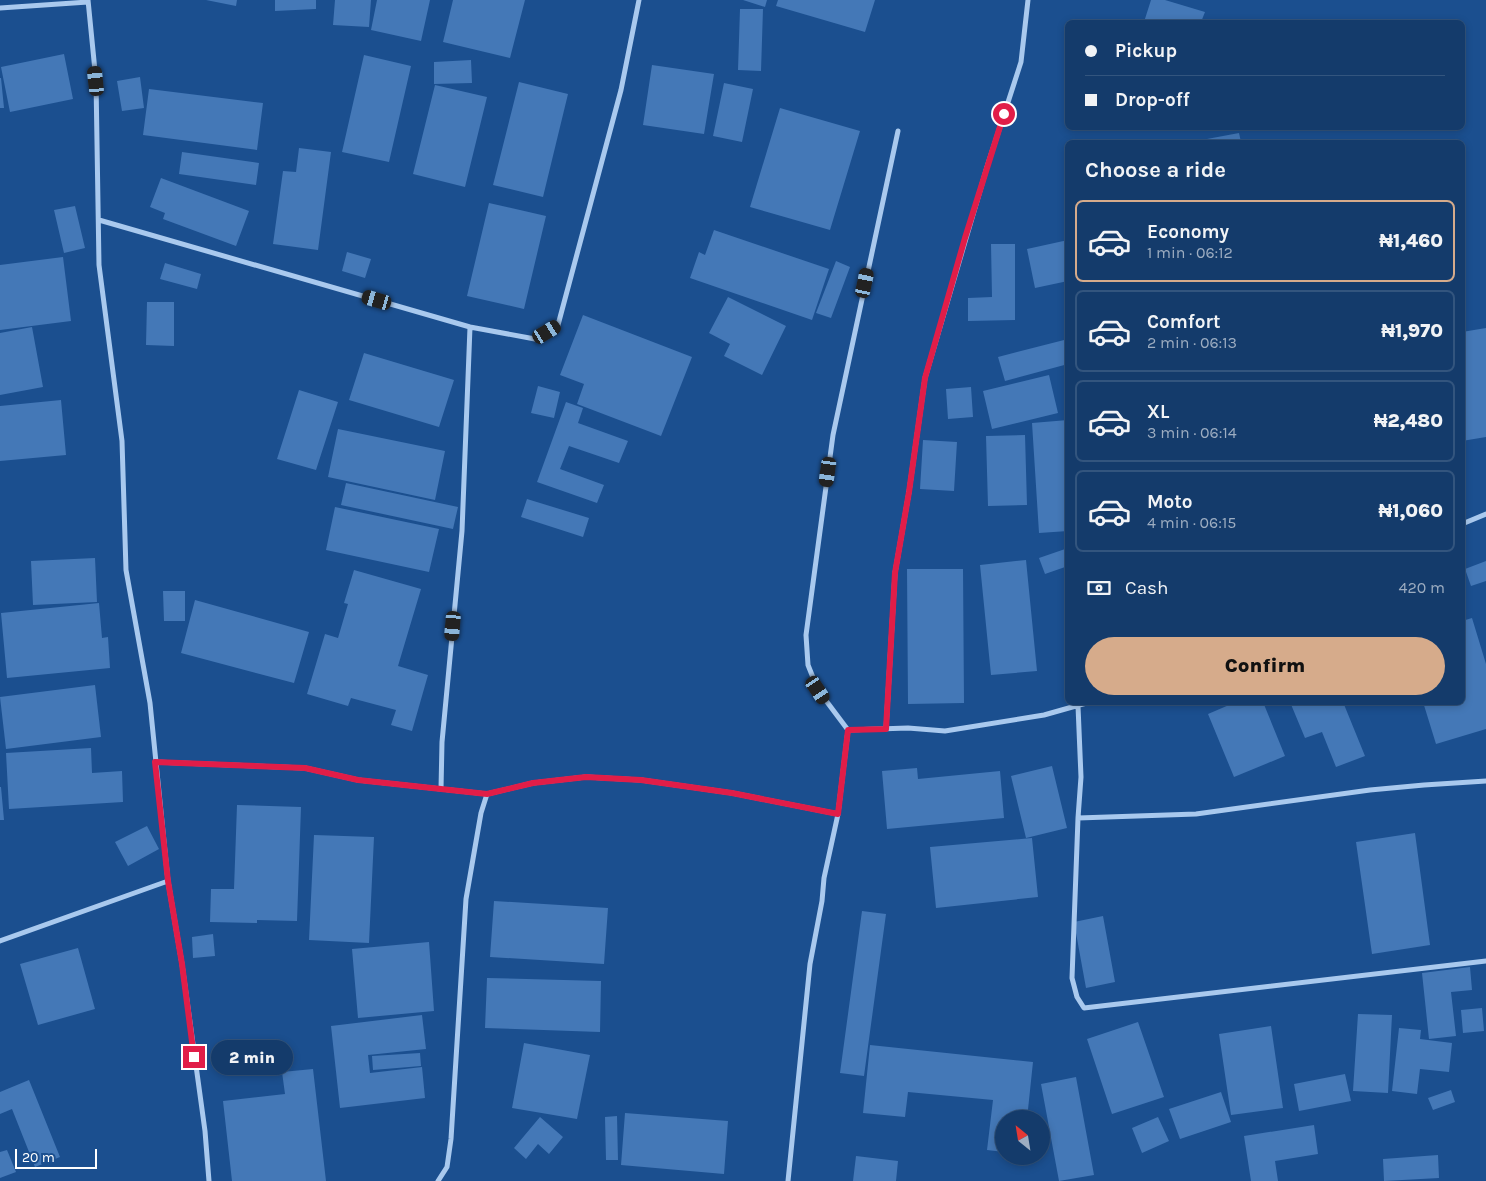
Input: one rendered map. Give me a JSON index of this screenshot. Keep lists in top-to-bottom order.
{
  "scale_bar": "20 m",
  "north": "top left",
  "page": {
    "banner": ["Pickup", "Drop-off"],
    "heading": "Choose a ride",
    "list": [
      {
        "name": "Economy",
        "note": "1 min · 06:12",
        "value": "₦1,460"
      },
      {
        "name": "Comfort",
        "note": "2 min · 06:13",
        "value": "₦1,970"
      },
      {
        "name": "XL",
        "note": "3 min · 06:14",
        "value": "₦2,480"
      },
      {
        "name": "Moto",
        "note": "4 min · 06:15",
        "value": "₦1,060"
      }
    ],
    "pay": ["Cash", "420 m"],
    "buttons": "Confirm",
    "bubble": "2 min",
    "scale": "20 m"
  }
}
